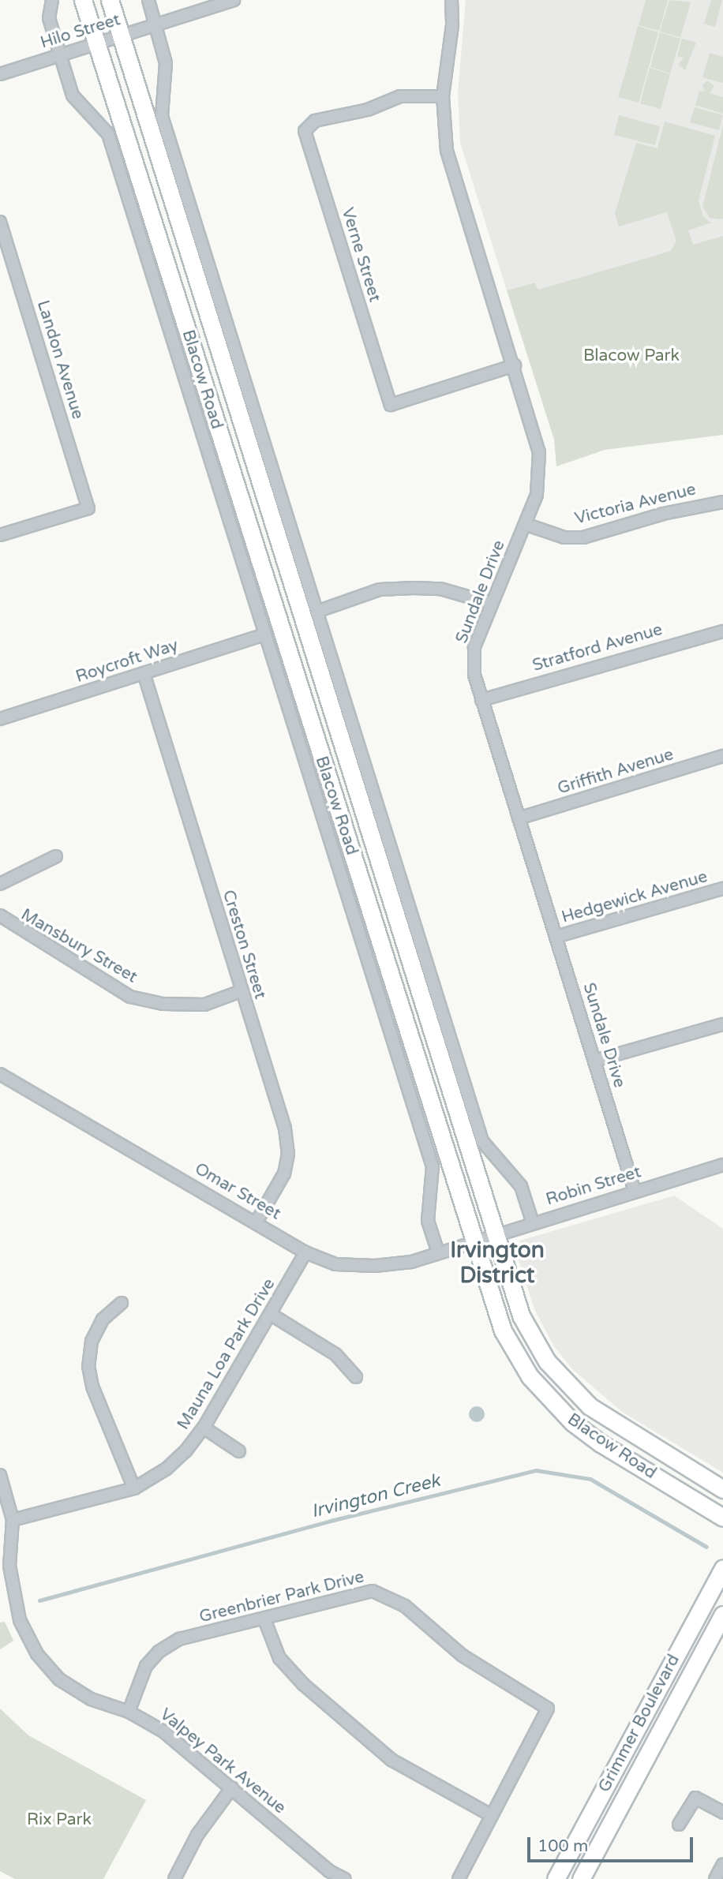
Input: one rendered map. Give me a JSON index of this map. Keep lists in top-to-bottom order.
{
  "streets": {
    "main road": ["Blacow Road", "Grimmer Boulevard"],
    "street": [
      "Hilo Street",
      "Verne Street",
      "Landon Avenue",
      "Victoria Avenue",
      "Sundale Drive",
      "Stratford Avenue",
      "Roycroft Way",
      "Griffith Avenue",
      "Hedgewick Avenue",
      "Creston Street",
      "Mansbury Street",
      "Robin Street",
      "Omar Street",
      "Mauna Loa Park Drive",
      "Greenbrier Park Drive",
      "Valpey Park Avenue"
    ]
  },
  "crossings": [
    ["Hilo Street", "Blacow Road"],
    ["Verne Street", "Sundale Drive"],
    ["Blacow Road", "Roycroft Way"],
    ["Blacow Road", "Robin Street"],
    ["Blacow Road", "Omar Street"],
    ["Victoria Avenue", "Sundale Drive"],
    ["Sundale Drive", "Stratford Avenue"],
    ["Sundale Drive", "Griffith Avenue"],
    ["Sundale Drive", "Hedgewick Avenue"],
    ["Sundale Drive", "Robin Street"],
    ["Roycroft Way", "Creston Street"],
    ["Creston Street", "Mansbury Street"],
    ["Creston Street", "Omar Street"],
    ["Robin Street", "Omar Street"],
    ["Omar Street", "Mauna Loa Park Drive"],
    ["Mauna Loa Park Drive", "Valpey Park Avenue"],
    ["Greenbrier Park Drive", "Valpey Park Avenue"]
  ],
  "districts": ["Irvington District"],
  "water": ["Irvington Creek"],
  "parks": ["Blacow Park", "Rix Park"],
  "scale_bar": "100 m"
}
